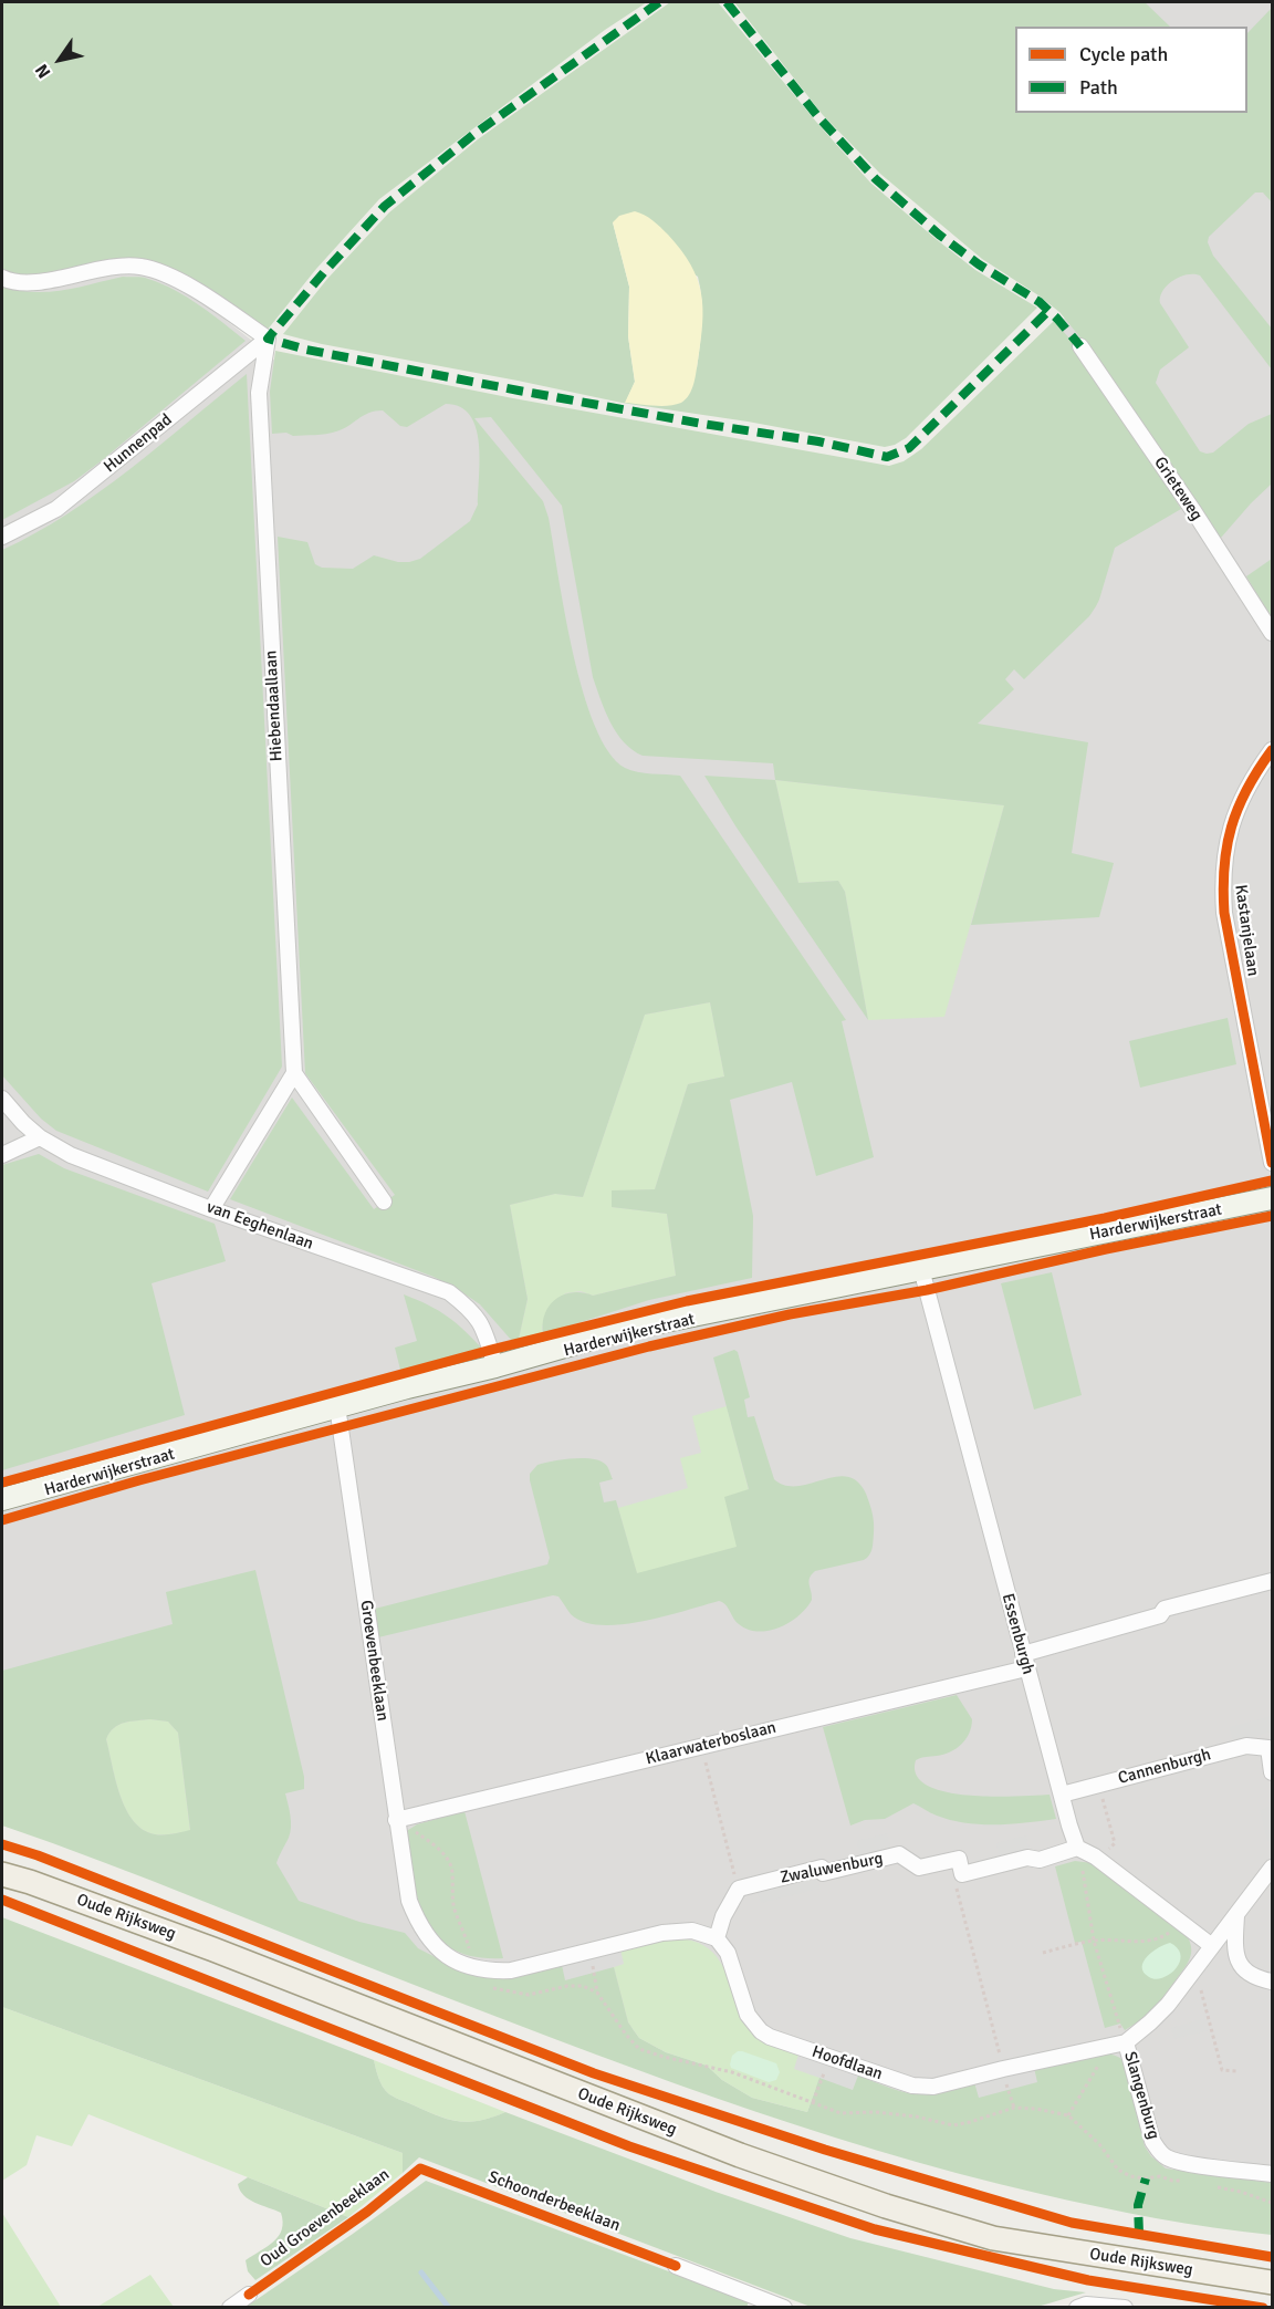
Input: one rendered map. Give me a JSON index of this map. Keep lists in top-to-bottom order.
{
  "streets": {
    "main road": ["Harderwijkerstraat", "Oude Rijksweg"],
    "street": [
      "Hunnenpad",
      "Grieteweg",
      "Hiebendaallaan",
      "Kastanjelaan",
      "van Eeghenlaan",
      "Essenburgh",
      "Groevenbeeklaan",
      "Klaarwaterboslaan",
      "Cannenburgh",
      "Zwaluwenburg",
      "Hoofdlaan",
      "Slangenburg"
    ],
    "cycle path": ["Schoonderbeeklaan"]
  },
  "crossings": [
    ["Hunnenpad", "Hiebendaallaan"],
    ["Harderwijkerstraat", "van Eeghenlaan"],
    ["Harderwijkerstraat", "Essenburgh"],
    ["Harderwijkerstraat", "Groevenbeeklaan"],
    ["Essenburgh", "Klaarwaterboslaan"],
    ["Essenburgh", "Cannenburgh"],
    ["Groevenbeeklaan", "Klaarwaterboslaan"],
    ["Hoofdlaan", "Slangenburg"]
  ],
  "legend": ["Cycle path", "Path"],
  "north": "bottom left"
}
